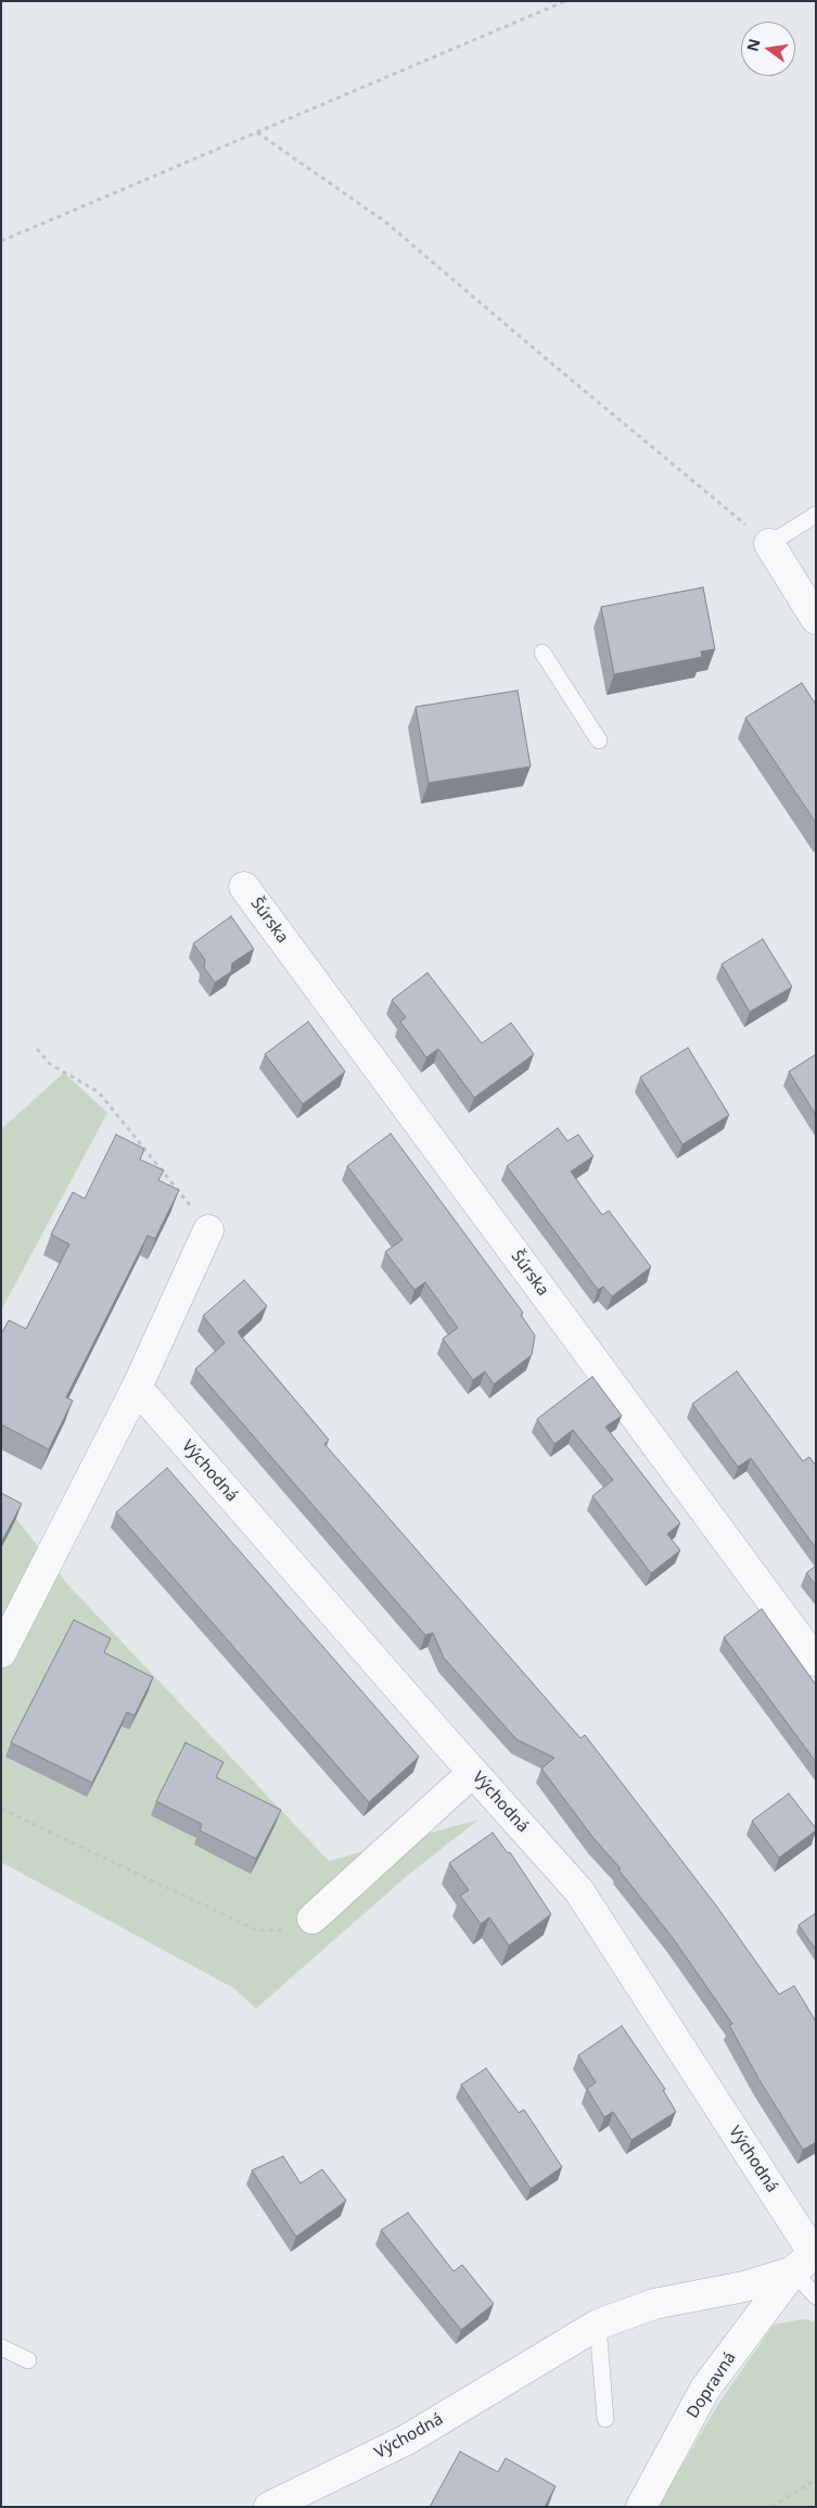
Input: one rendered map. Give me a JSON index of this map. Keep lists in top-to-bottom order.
{
  "streets": {
    "street": ["Šúrska", "Východná", "Dopravná"]
  },
  "crossings": [
    ["Východná", "Dopravná"]
  ],
  "north": "left"
}
